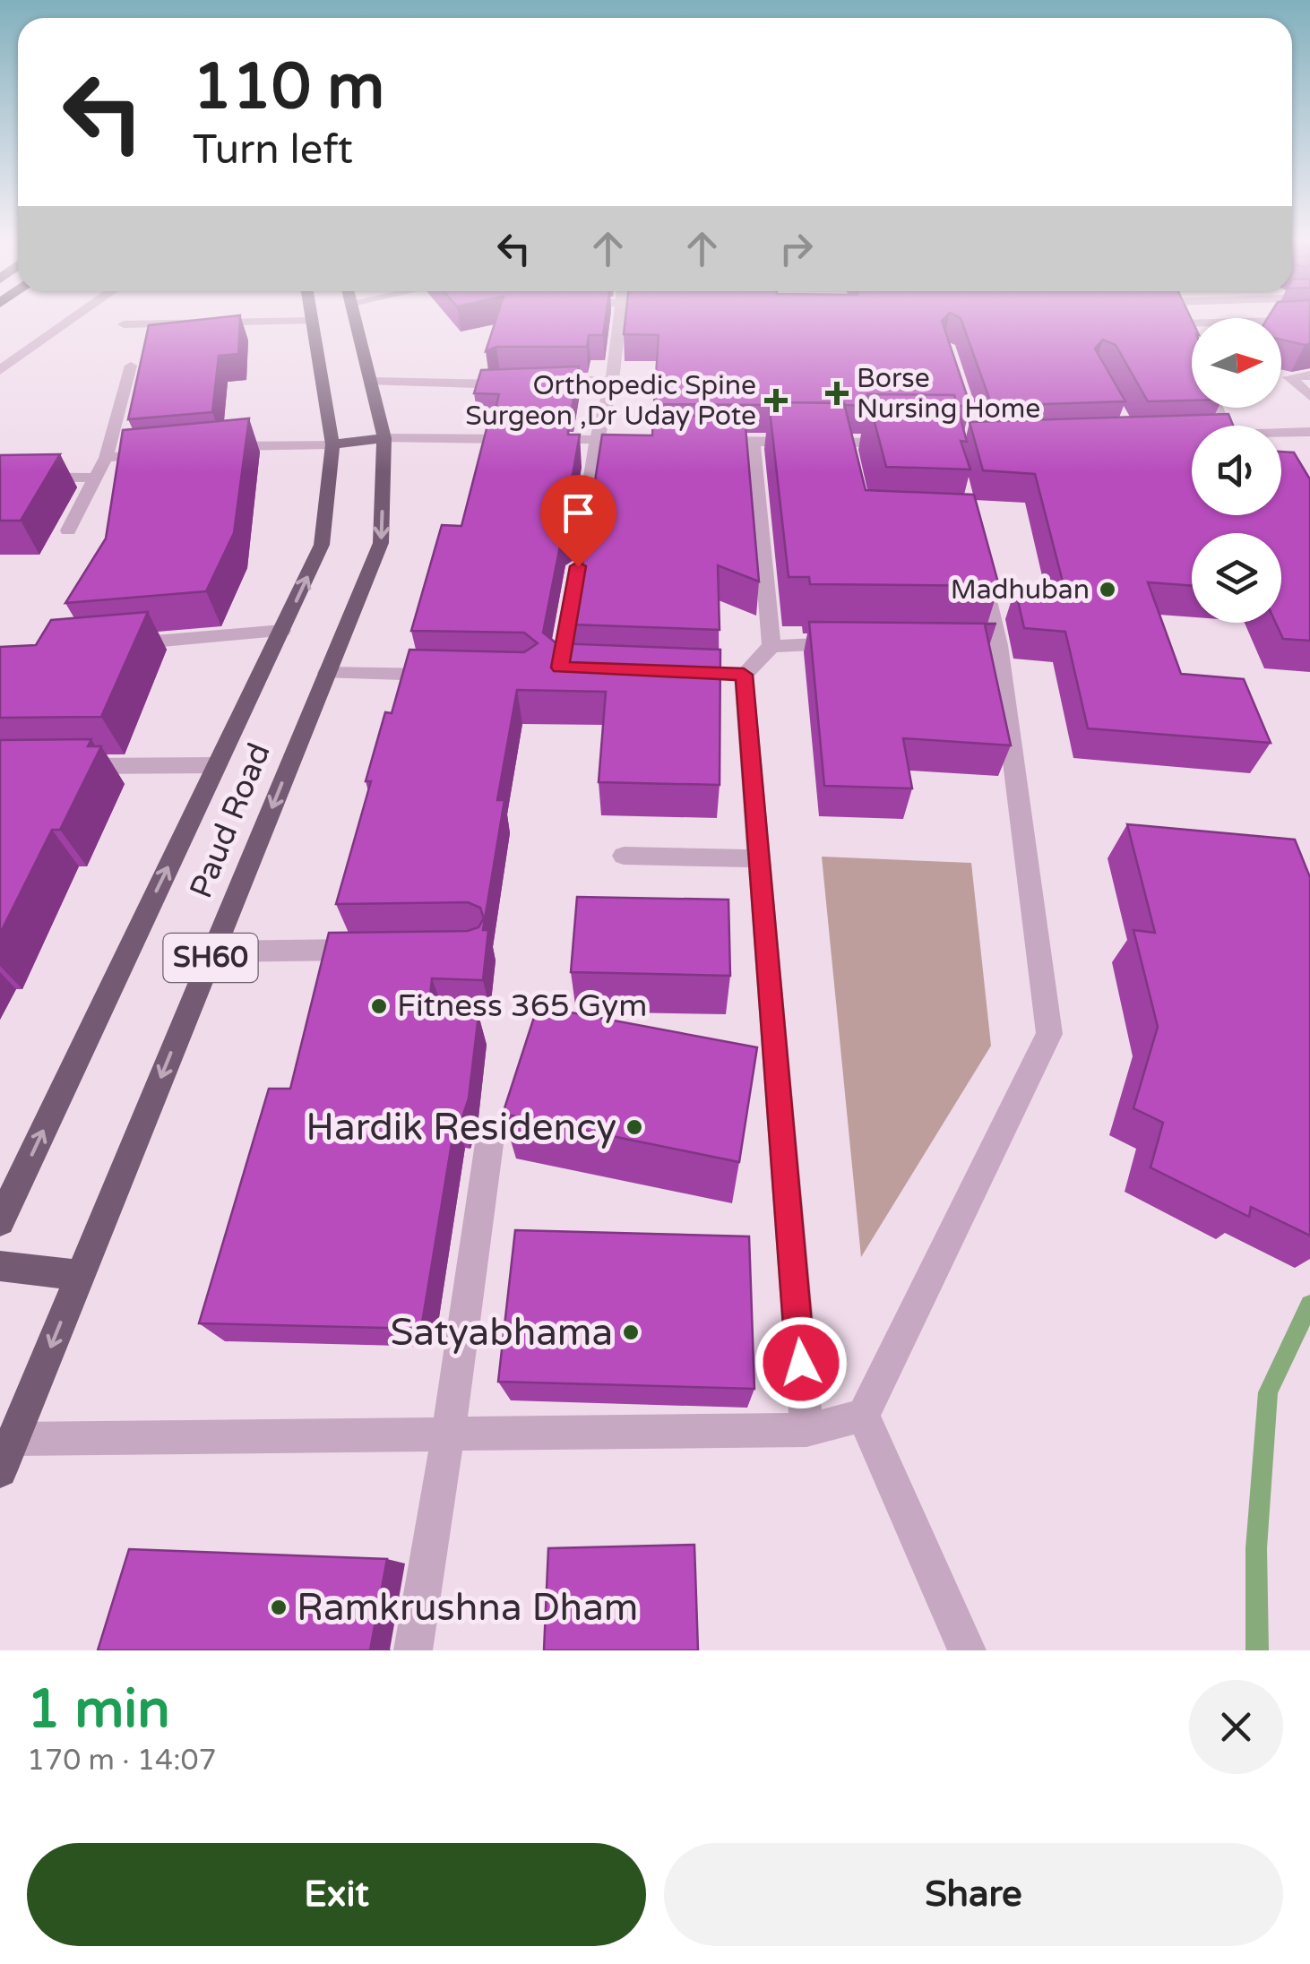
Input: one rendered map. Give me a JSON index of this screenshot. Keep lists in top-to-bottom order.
{
  "streets": {
    "main road": ["Paud Road", "SH60"]
  },
  "places": {
    "health": ["Borse Nursing Home", "Orthopedic Spine Surgeon ,Dr Uday Pote"],
    "other": [
      "Madhuban",
      "Fitness 365 Gym",
      "Hardik Residency",
      "Satyabhama",
      "Ramkrushna Dham"
    ]
  },
  "north": "right",
  "page": {
    "turn": ["110 m", "Turn left"],
    "heading": ["1 min", "170 m · 14:07"],
    "buttons": ["Exit", "Share"]
  }
}
